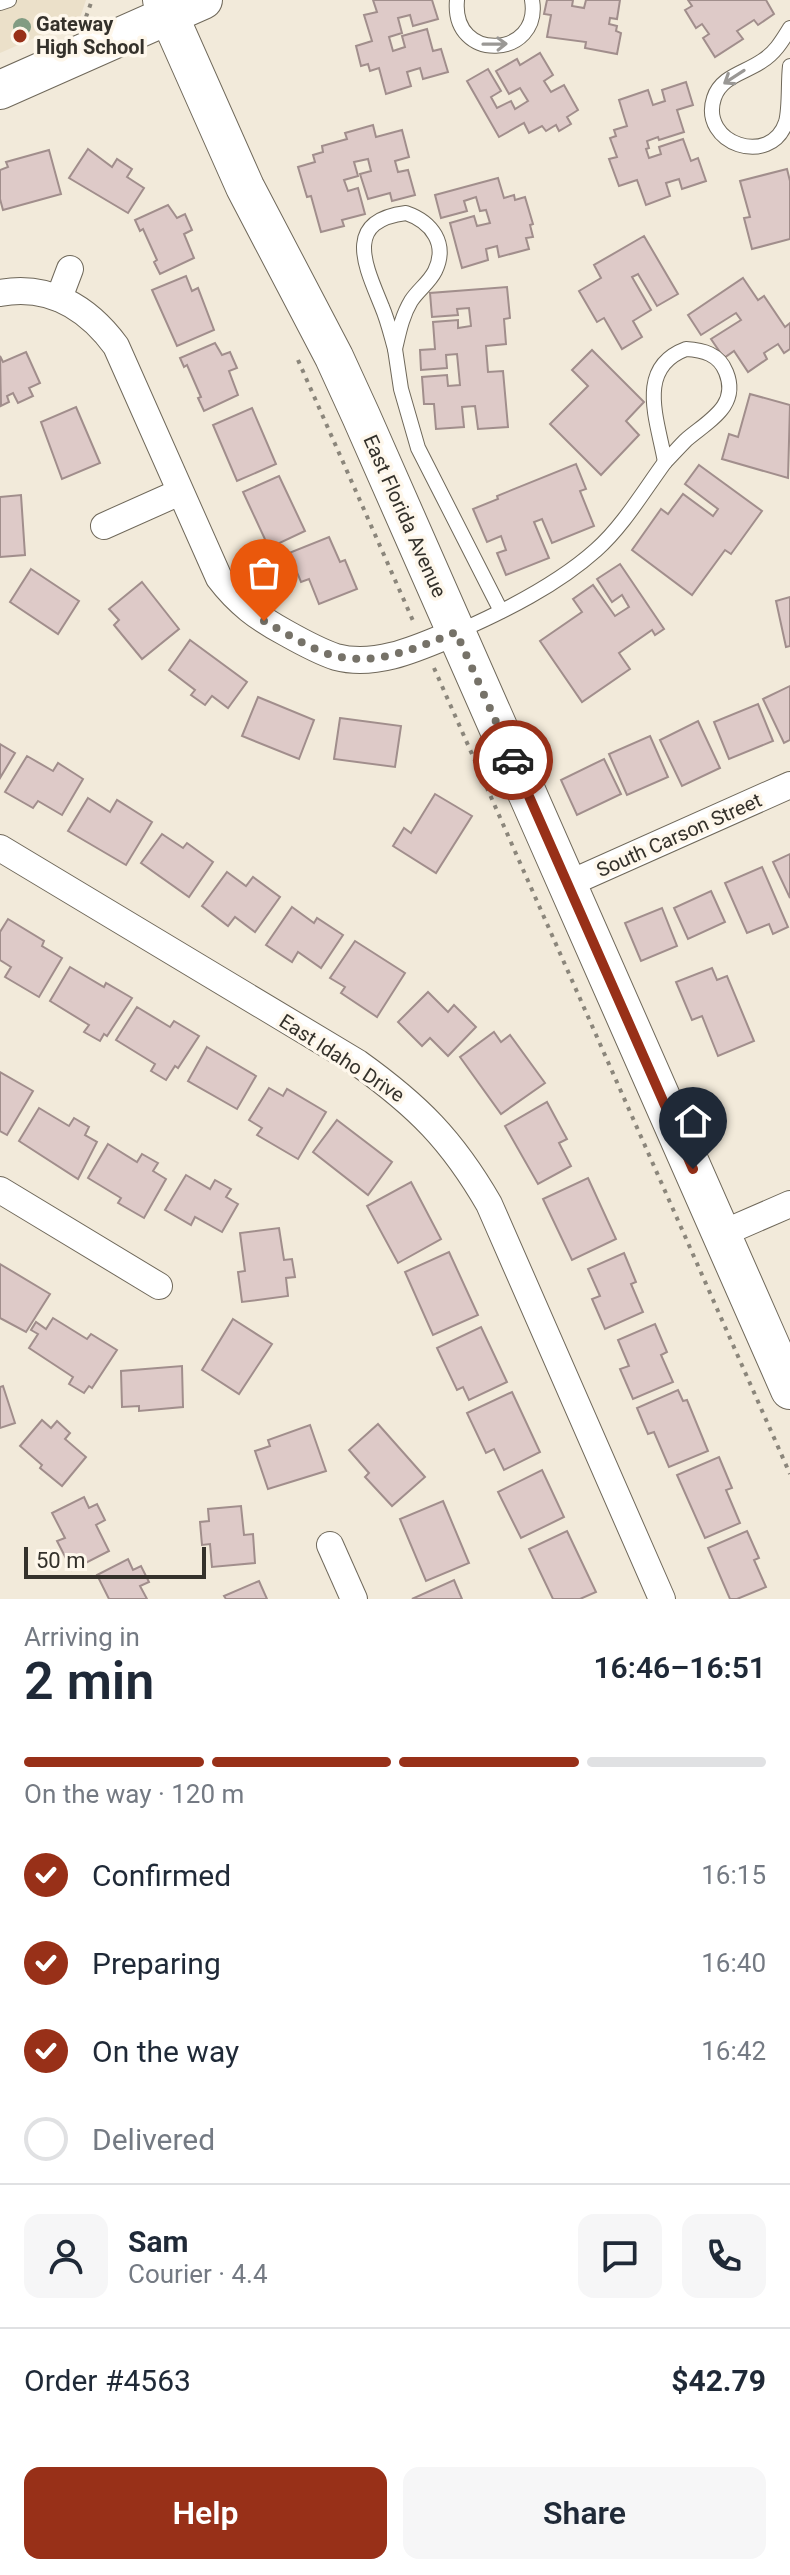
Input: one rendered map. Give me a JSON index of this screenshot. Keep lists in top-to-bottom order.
{
  "streets": {
    "street": ["East Florida Avenue", "South Carson Street", "East Idaho Drive"]
  },
  "crossings": [
    ["East Florida Avenue", "South Carson Street"]
  ],
  "places": ["Gateway High School"],
  "scale_bar": "50 m",
  "page": {
    "scale": "50 m",
    "heading": ["2 min", "Arriving in", "16:46–16:51"],
    "panel": [
      "Sam",
      "Courier · 4.4",
      "Order #4563",
      "$42.79"
    ],
    "bar": "On the way · 120 m",
    "list": [
      ["Confirmed", "16:15"],
      ["Preparing", "16:40"],
      ["On the way", "16:42"],
      "Delivered"
    ],
    "buttons": ["Help", "Share"]
  }
}
